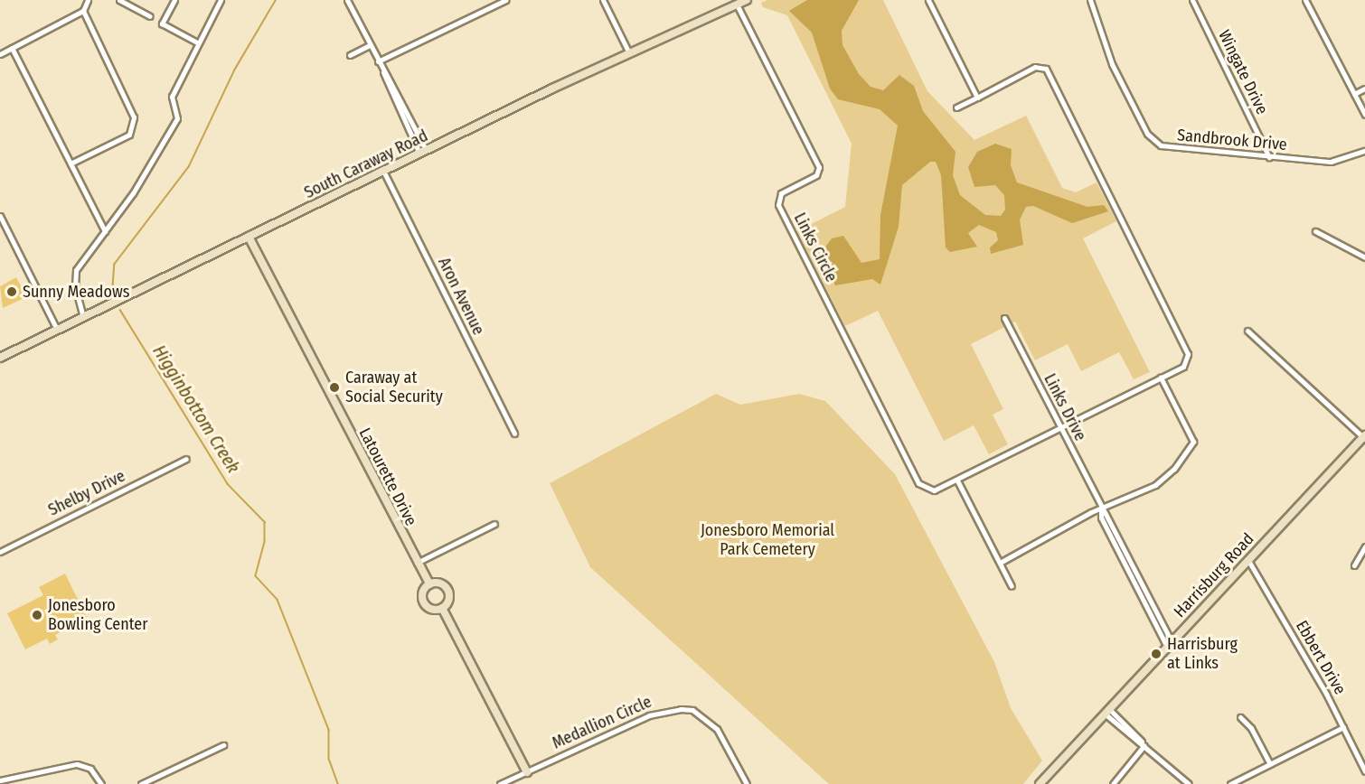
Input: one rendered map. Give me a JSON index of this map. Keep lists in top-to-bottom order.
{
  "streets": {
    "street": [
      "Wingate Drive",
      "Sandbrook Drive",
      "South Caraway Road",
      "Links Circle",
      "Aron Avenue",
      "Links Drive",
      "Latourette Drive",
      "Shelby Drive",
      "Harrisburg Road",
      "Ebbert Drive",
      "Medallion Circle"
    ]
  },
  "crossings": [
    ["Wingate Drive", "Sandbrook Drive"],
    ["South Caraway Road", "Links Circle"],
    ["South Caraway Road", "Aron Avenue"],
    ["South Caraway Road", "Latourette Drive"],
    ["Links Circle", "Links Drive"],
    ["Links Drive", "Harrisburg Road"],
    ["Harrisburg Road", "Ebbert Drive"]
  ],
  "water": ["Higginbottom Creek"],
  "parks": ["Jonesboro Memorial Park Cemetery"],
  "places": [
    "Sunny Meadows",
    "Caraway at Social Security",
    "Jonesboro Bowling Center",
    "Harrisburg at Links"
  ]
}
